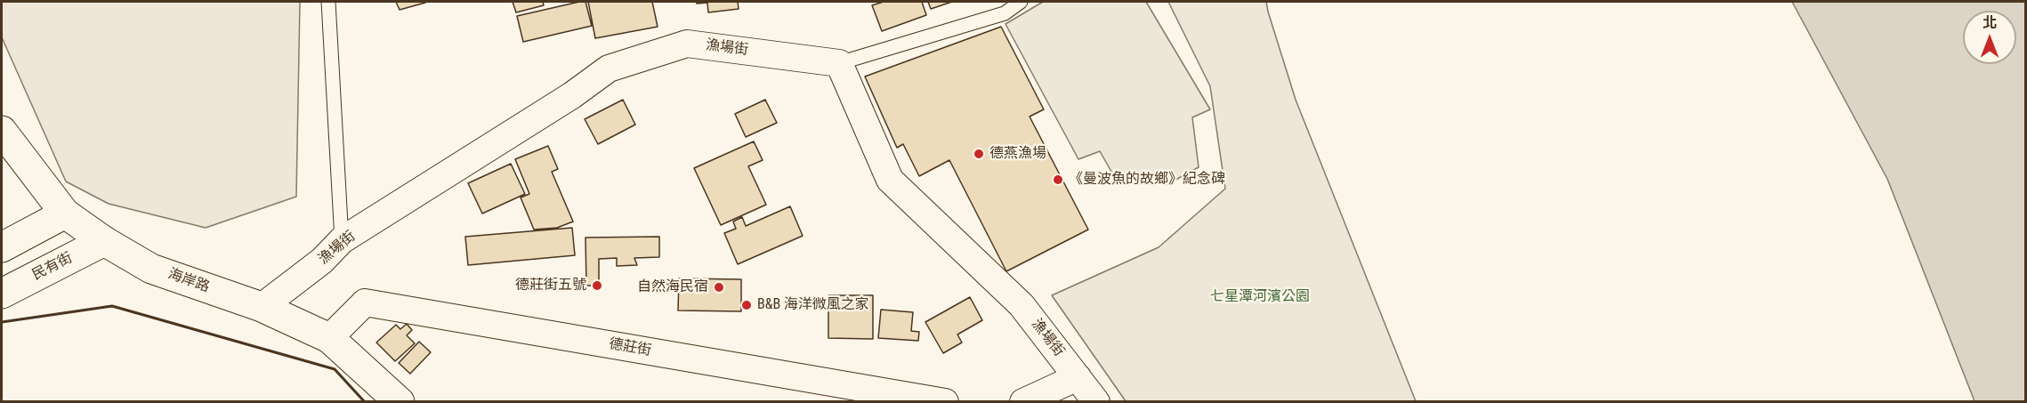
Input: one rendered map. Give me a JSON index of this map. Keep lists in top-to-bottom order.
{
  "streets": {
    "main road": ["民有街", "海岸路"],
    "street": ["漁場街", "德莊街"]
  },
  "crossings": [
    ["漁場街", "海岸路"],
    ["民有街", "海岸路"],
    ["海岸路", "德莊街"]
  ],
  "parks": ["七星潭河濱公園"],
  "places": [
    "德燕漁場",
    "《曼波魚的故鄉》紀念碑",
    "德莊街五號",
    "自然海民宿",
    "B&B 海洋微風之家"
  ],
  "north": "top"
}
